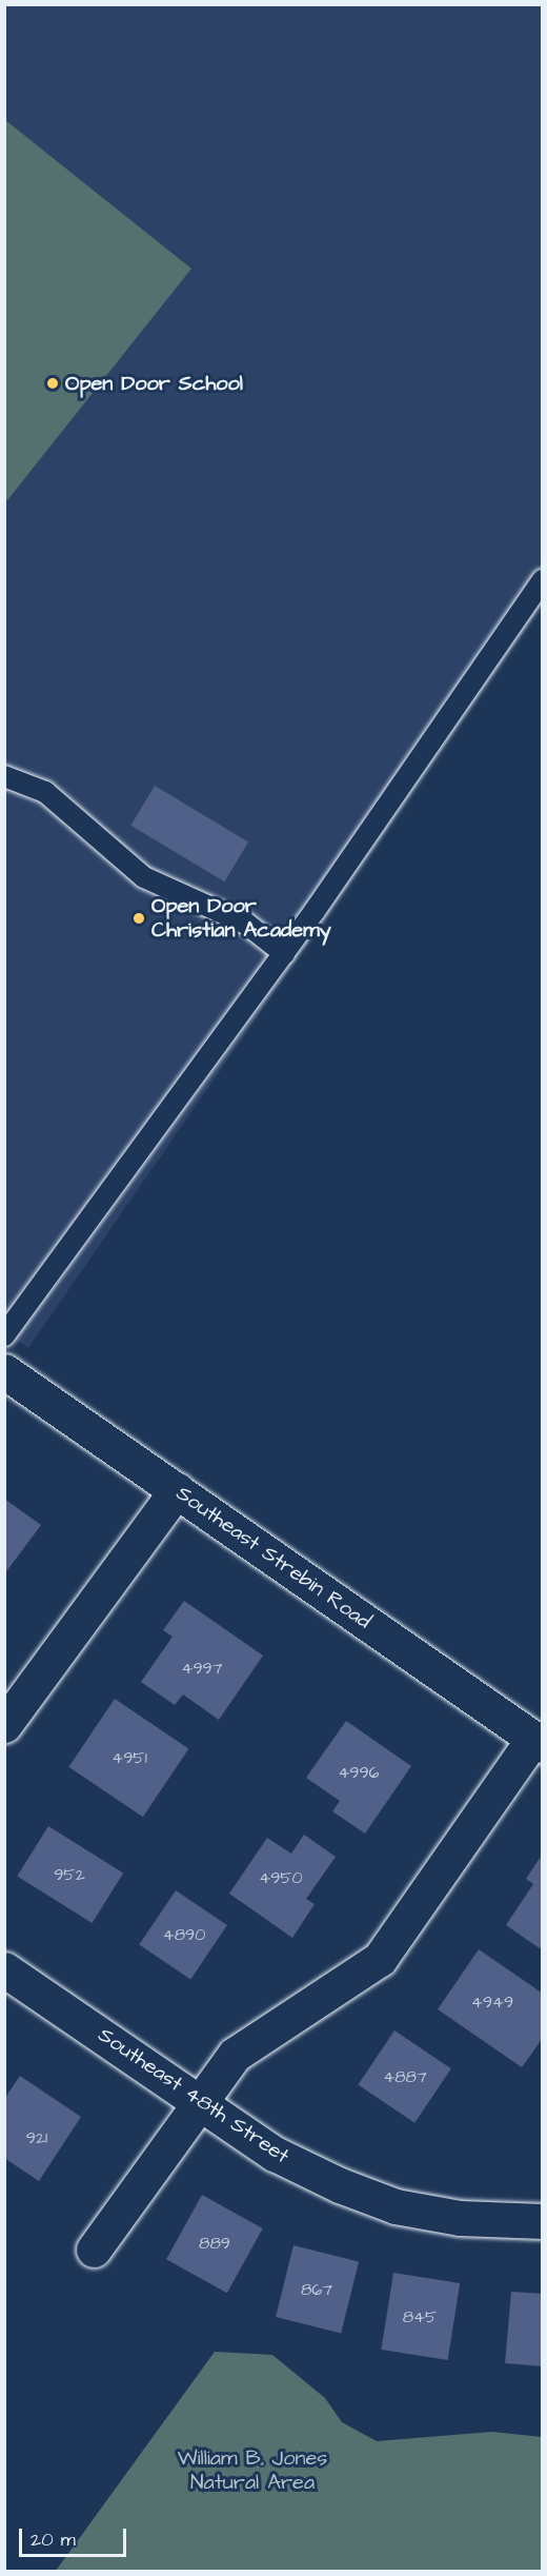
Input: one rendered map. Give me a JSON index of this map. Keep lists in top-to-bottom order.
{
  "streets": {
    "street": ["Southeast Strebin Road", "Southeast 48th Street"]
  },
  "parks": ["William B. Jones Natural Area"],
  "places": ["Open Door School", "Open Door Christian Academy"],
  "house_numbers": [
    "4997",
    "4951",
    "4996",
    "952",
    "4950",
    "4890",
    "4949",
    "4887",
    "921",
    "889",
    "867",
    "845"
  ],
  "scale_bar": "20 m"
}
